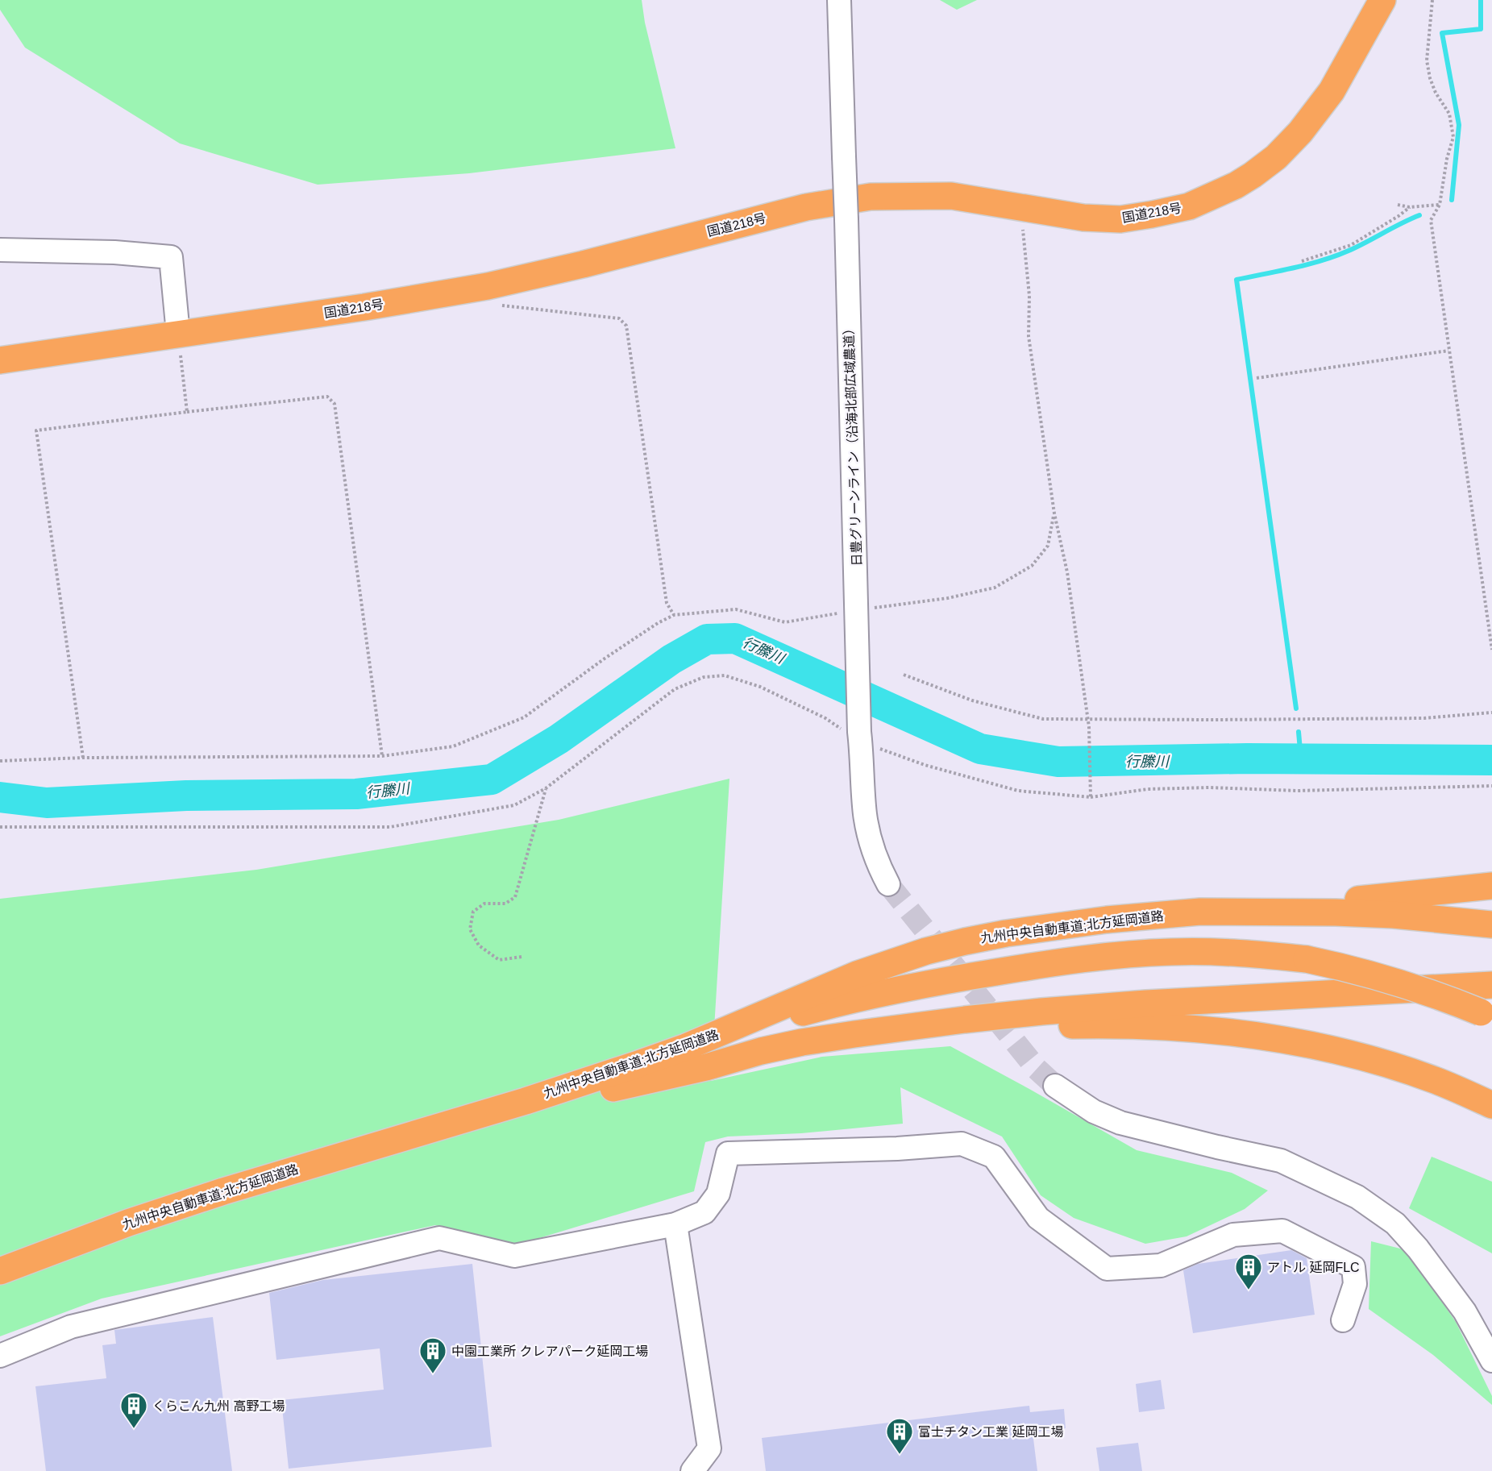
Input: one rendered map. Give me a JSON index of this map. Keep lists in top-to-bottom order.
{
  "streets": {
    "highway": ["国道218号", "九州中央自動車道;北方延岡道路"],
    "street": ["日豊グリーンライン（沿海北部広域農道）"]
  },
  "water": ["行縢川"],
  "places": {
    "building": [
      "アトル 延岡FLC",
      "中園工業所 クレアパーク延岡工場",
      "くらこん九州 高野工場",
      "富士チタン工業 延岡工場"
    ]
  }
}
